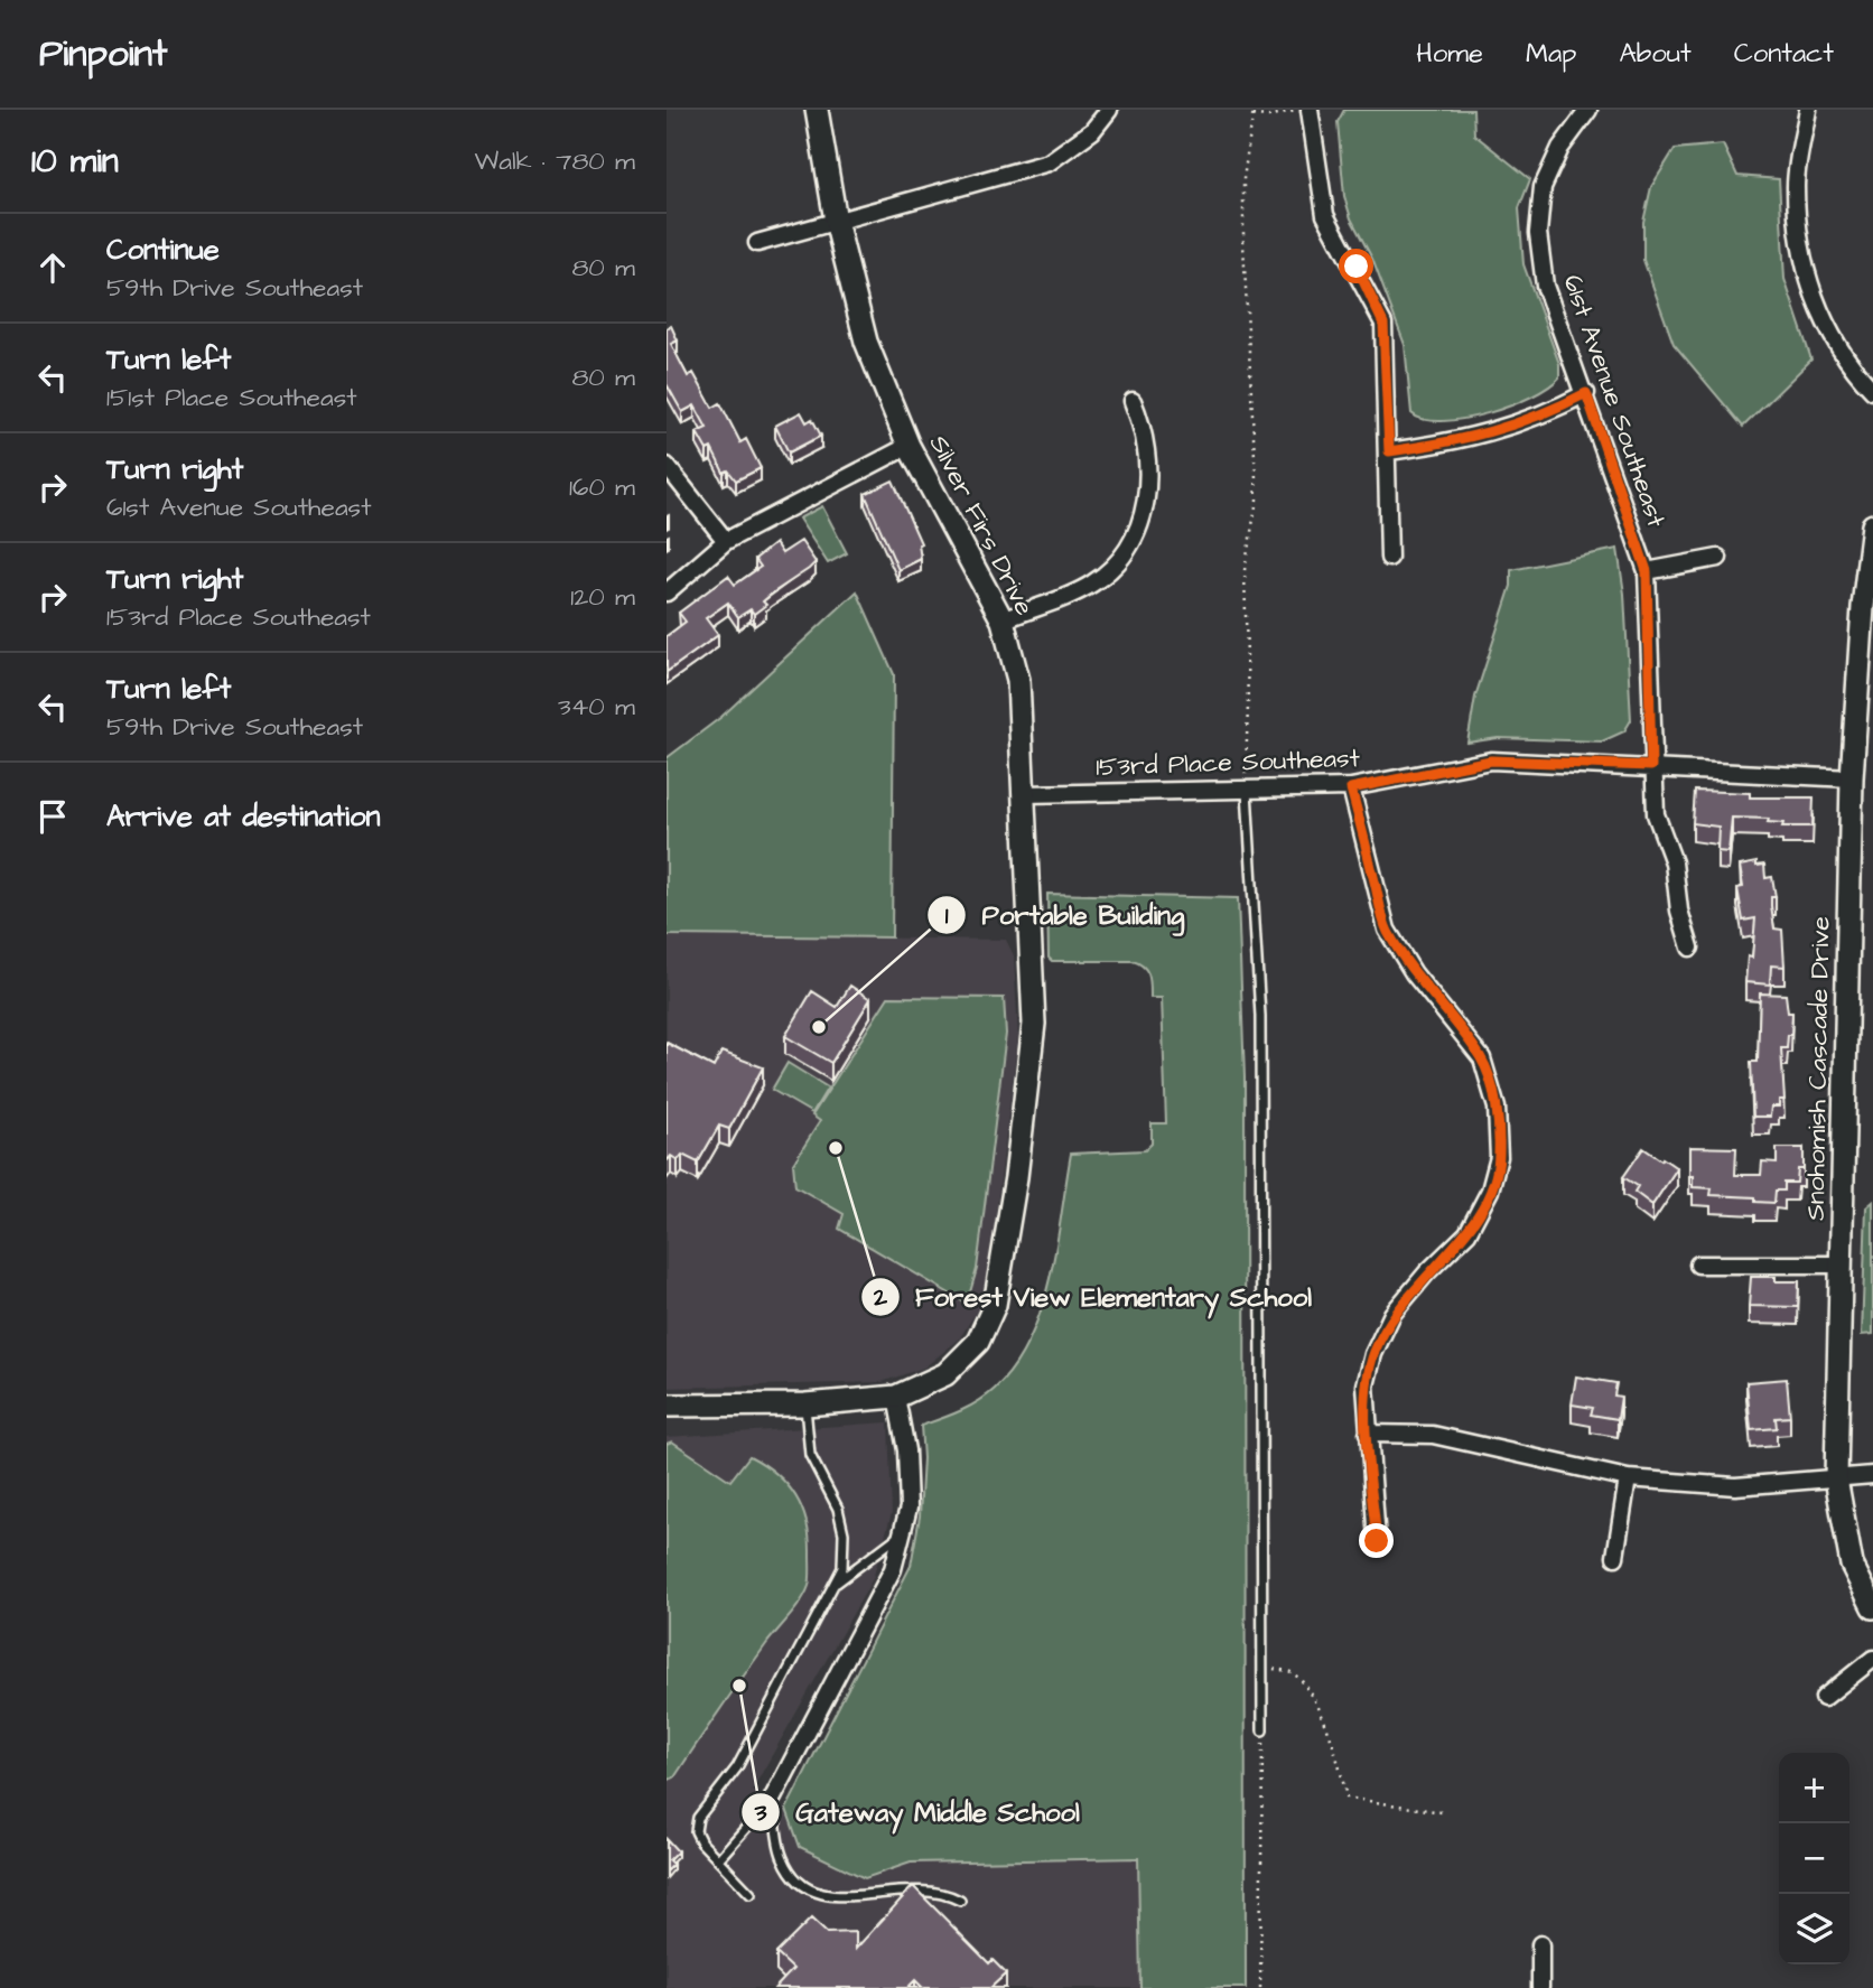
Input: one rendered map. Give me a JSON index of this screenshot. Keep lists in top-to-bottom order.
{
  "streets": {
    "street": [
      "61st Avenue Southeast",
      "Silver Firs Drive",
      "153rd Place Southeast",
      "Snohomish Cascade Drive"
    ]
  },
  "crossings": [
    ["61st Avenue Southeast", "153rd Place Southeast"],
    ["Silver Firs Drive", "153rd Place Southeast"],
    ["153rd Place Southeast", "Snohomish Cascade Drive"]
  ],
  "places": ["Portable Building", "Forest View Elementary School", "Gateway Middle School"],
  "page": {
    "header": "Pinpoint",
    "nav": [
      "Home",
      "Map",
      "About",
      "Contact"
    ],
    "heading": ["10 min", "Walk · 780 m"],
    "list": [
      ["Continue", "59th Drive Southeast", "80 m"],
      ["Turn left", "151st Place Southeast", "80 m"],
      ["Turn right", "61st Avenue Southeast", "160 m"],
      ["Turn right", "153rd Place Southeast", "120 m"],
      ["Turn left", "59th Drive Southeast", "340 m"],
      "Arrive at destination"
    ],
    "map_buttons": ["+", "−"]
  }
}
